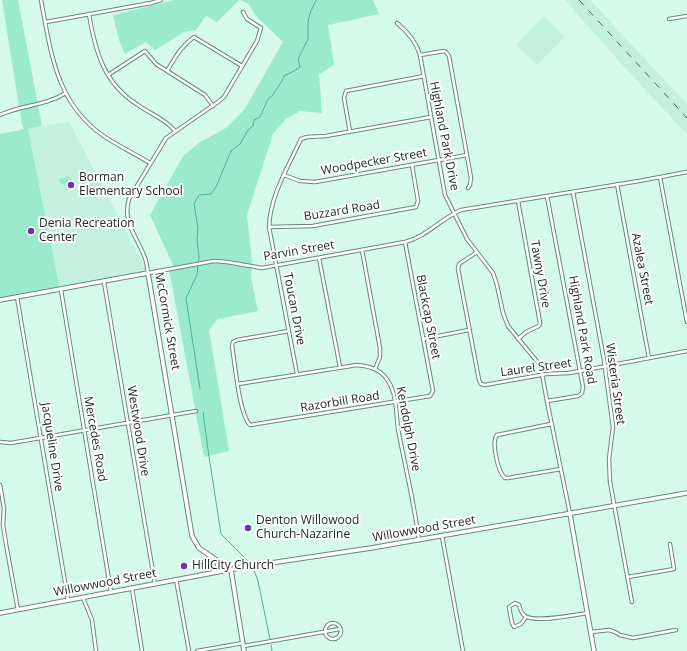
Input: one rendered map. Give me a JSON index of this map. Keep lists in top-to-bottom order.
{
  "streets": {
    "street": [
      "Highland Park Drive",
      "Woodpecker Street",
      "Buzzard Road",
      "Parvin Street",
      "Azalea Street",
      "Tawny Drive",
      "Toucan Drive",
      "Blackcap Street",
      "McCormick Street",
      "Highland Park Road",
      "Laurel Street",
      "Wisteria Street",
      "Razorbill Road",
      "Kendolph Drive",
      "Westwood Drive",
      "Mercedes Road",
      "Jacqueline Drive",
      "Willowwood Street"
    ]
  },
  "crossings": [
    ["Highland Park Drive", "Woodpecker Street"],
    ["Highland Park Drive", "Parvin Street"],
    ["Highland Park Drive", "Tawny Drive"],
    ["Highland Park Drive", "Highland Park Road"],
    ["Highland Park Drive", "Laurel Street"],
    ["Woodpecker Street", "Buzzard Road"],
    ["Woodpecker Street", "Toucan Drive"],
    ["Buzzard Road", "Toucan Drive"],
    ["Parvin Street", "Tawny Drive"],
    ["Parvin Street", "Toucan Drive"],
    ["Parvin Street", "Blackcap Street"],
    ["Parvin Street", "McCormick Street"],
    ["Parvin Street", "Highland Park Road"],
    ["Parvin Street", "Westwood Drive"],
    ["Parvin Street", "Mercedes Road"],
    ["Parvin Street", "Jacqueline Drive"],
    ["Azalea Street", "Laurel Street"],
    ["Blackcap Street", "Razorbill Road"],
    ["McCormick Street", "Willowwood Street"],
    ["Highland Park Road", "Laurel Street"],
    ["Laurel Street", "Wisteria Street"],
    ["Wisteria Street", "Willowwood Street"],
    ["Razorbill Road", "Kendolph Drive"],
    ["Kendolph Drive", "Willowwood Street"],
    ["Westwood Drive", "Willowwood Street"],
    ["Mercedes Road", "Willowwood Street"],
    ["Jacqueline Drive", "Willowwood Street"]
  ],
  "places": [
    "Borman Elementary School",
    "Denia Recreation Center",
    "Denton Willowood Church-Nazarine",
    "HillCity Church"
  ]
}
